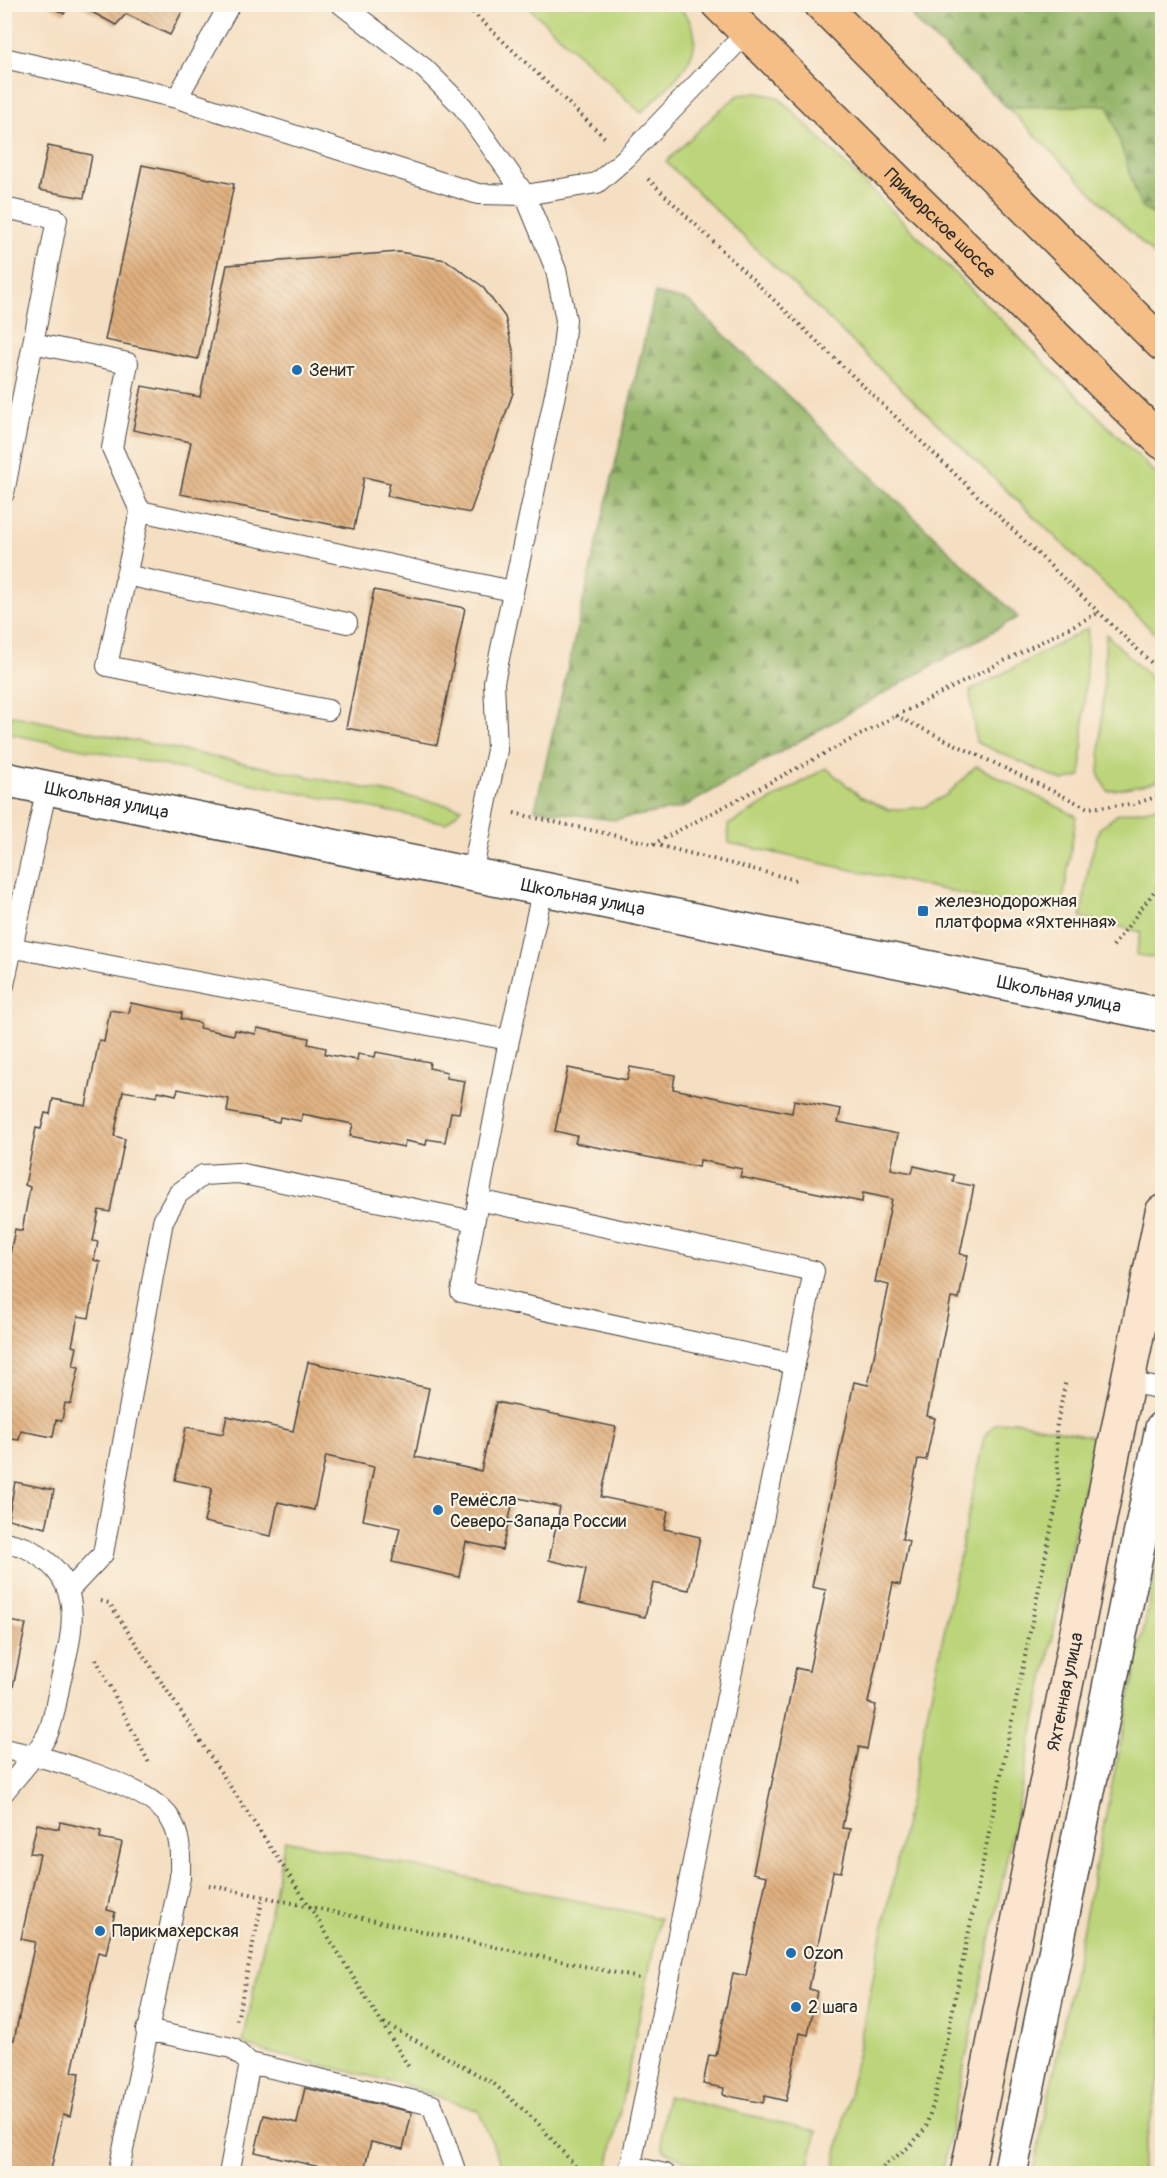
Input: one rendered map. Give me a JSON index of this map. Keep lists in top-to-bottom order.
{
  "streets": {
    "main road": ["Приморское шоссе", "Яхтенная улица"],
    "street": ["Школьная улица"]
  },
  "places": {
    "other": [
      "Зенит",
      "Ремёсла Северо-Запада России",
      "Парикмахерская",
      "Ozon",
      "2 шага"
    ],
    "transit": ["железнодорожная платформа «Яхтенная»"]
  }
}
